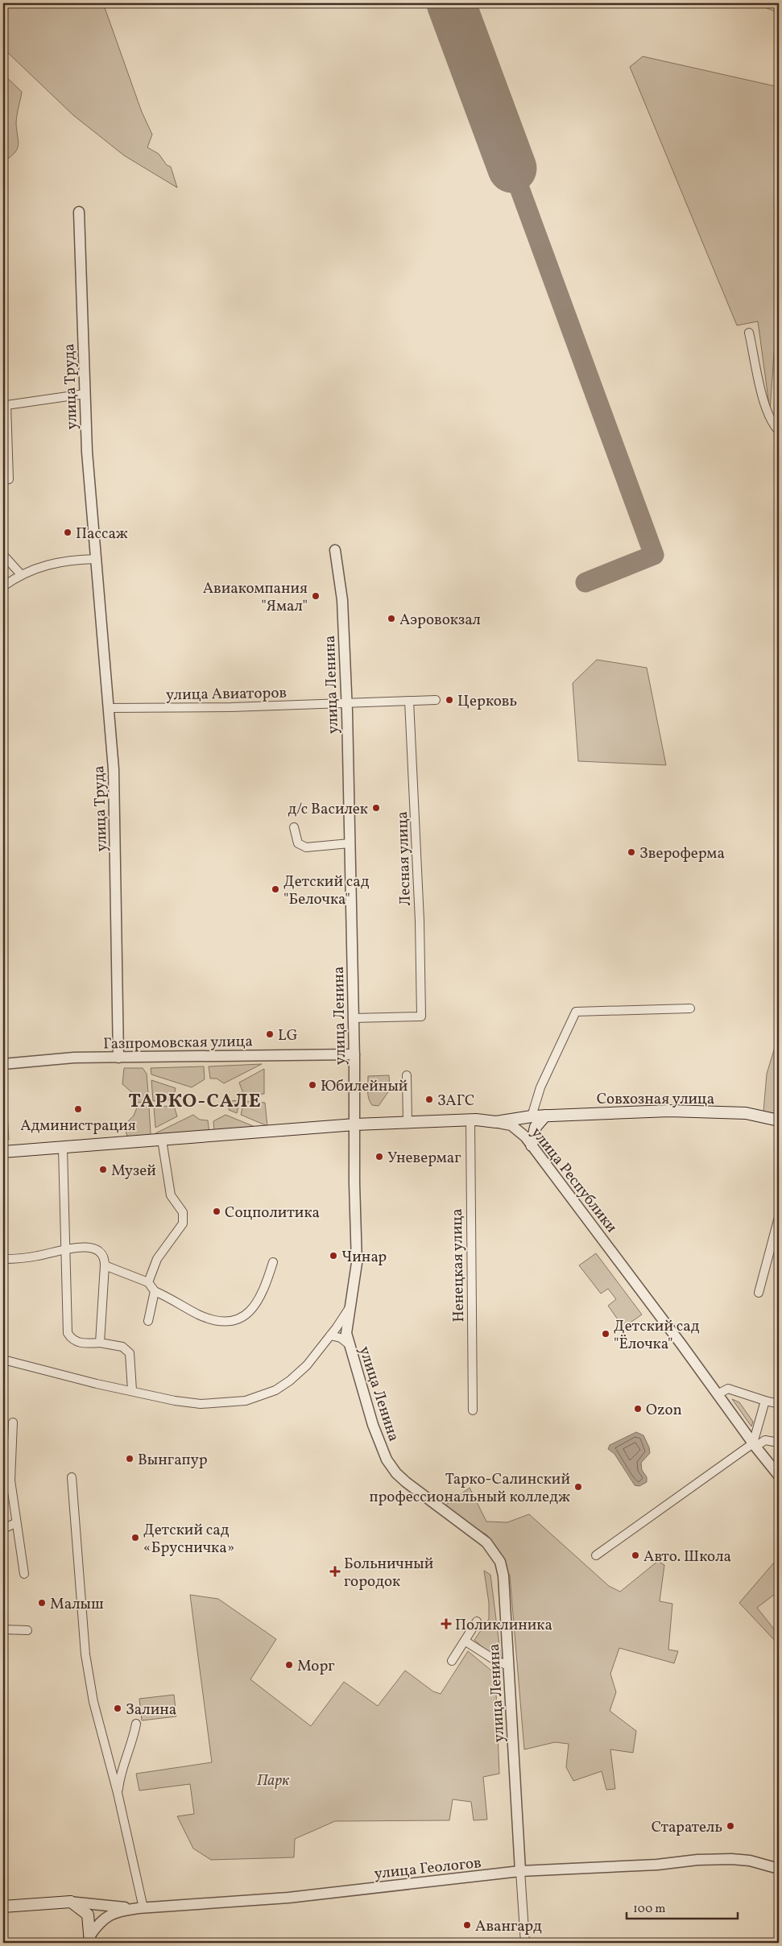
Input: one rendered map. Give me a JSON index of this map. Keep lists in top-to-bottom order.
{
  "streets": {
    "main road": ["Совхозная улица", "улица Республики"],
    "street": [
      "улица Труда",
      "улица Ленина",
      "улица Авиаторов",
      "Лесная улица",
      "Газпромовская улица",
      "Ненецкая улица",
      "улица Геологов"
    ]
  },
  "crossings": [
    ["улица Труда", "улица Авиаторов"],
    ["улица Труда", "Газпромовская улица"],
    ["улица Ленина", "улица Авиаторов"],
    ["улица Ленина", "Лесная улица"],
    ["улица Ленина", "Газпромовская улица"],
    ["улица Ленина", "улица Республики"],
    ["улица Ленина", "улица Геологов"],
    ["улица Авиаторов", "Лесная улица"],
    ["Совхозная улица", "улица Республики"],
    ["улица Республики", "Ненецкая улица"]
  ],
  "districts": ["ТАРКО-САЛЕ"],
  "parks": ["Парк"],
  "places": {
    "other": [
      "Пассаж",
      "Авиакомпания \"Ямал\"",
      "Аэровокзал",
      "Церковь",
      "д/с Василек",
      "Звероферма",
      "Детский сад \"Белочка\"",
      "LG",
      "Юбилейный",
      "ЗАГС",
      "Администрация",
      "Уневермаг",
      "Музей",
      "Соцполитика",
      "Чинар",
      "Детский сад \"Ёлочка\"",
      "Ozon",
      "Вынгапур",
      "Тарко-Салинский профессиональный колледж",
      "Детский сад «Брусничка»",
      "Авто. Школа",
      "Малыш",
      "Морг",
      "Залина",
      "Старатель",
      "Авангард"
    ],
    "health": ["Больничный городок", "Поликлиника"]
  },
  "scale_bar": "100 m"
}
